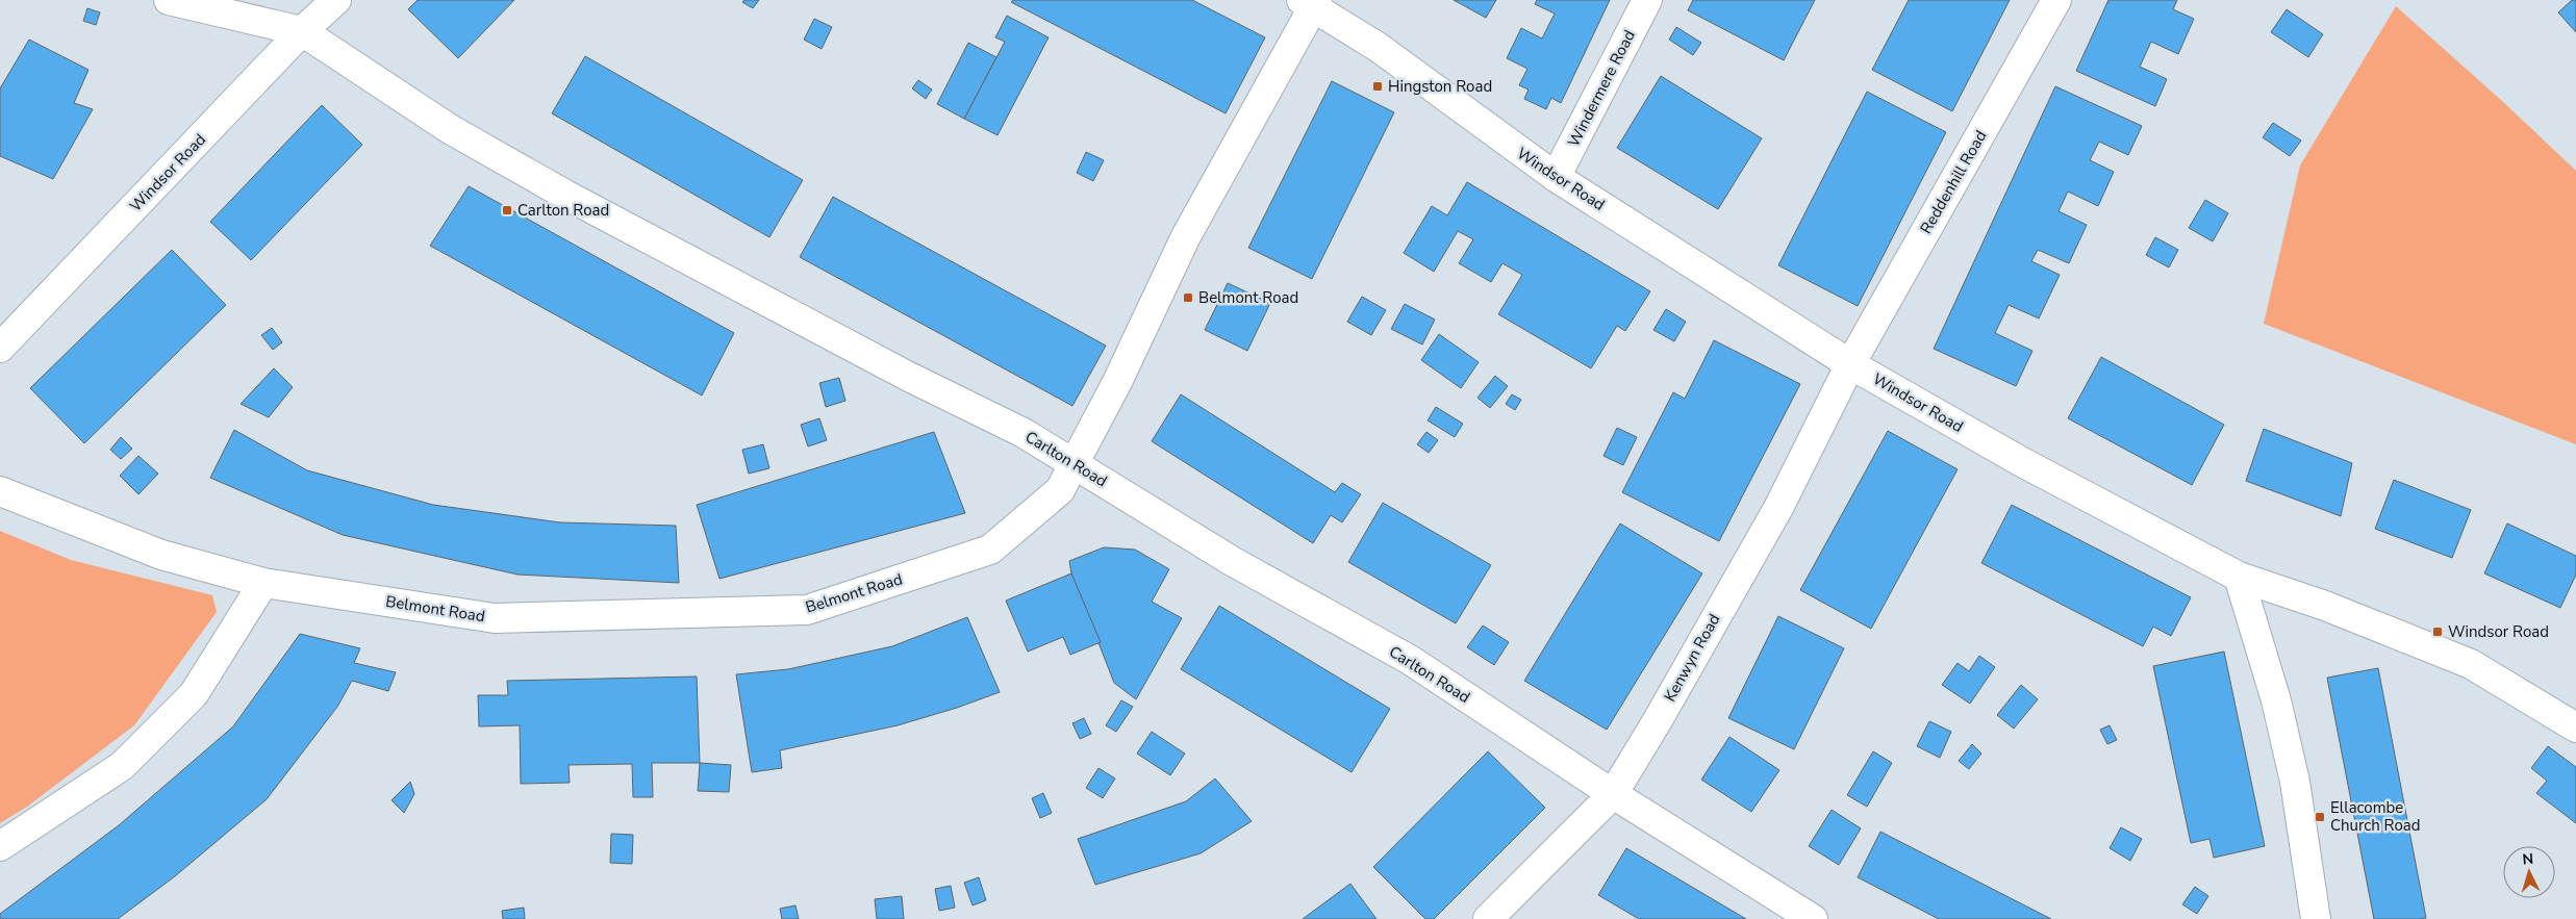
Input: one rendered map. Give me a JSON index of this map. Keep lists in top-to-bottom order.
{
  "streets": {
    "street": [
      "Windermere Road",
      "Windsor Road",
      "Reddenhill Road",
      "Carlton Road",
      "Belmont Road",
      "Kenwyn Road"
    ]
  },
  "crossings": [
    ["Windermere Road", "Windsor Road"],
    ["Windsor Road", "Reddenhill Road"],
    ["Windsor Road", "Carlton Road"],
    ["Windsor Road", "Belmont Road"],
    ["Windsor Road", "Kenwyn Road"],
    ["Reddenhill Road", "Kenwyn Road"],
    ["Carlton Road", "Belmont Road"],
    ["Carlton Road", "Kenwyn Road"]
  ],
  "places": {
    "transit": [
      "Hingston Road",
      "Carlton Road",
      "Belmont Road",
      "Windsor Road",
      "Ellacombe Church Road"
    ]
  },
  "north": "top"
}
